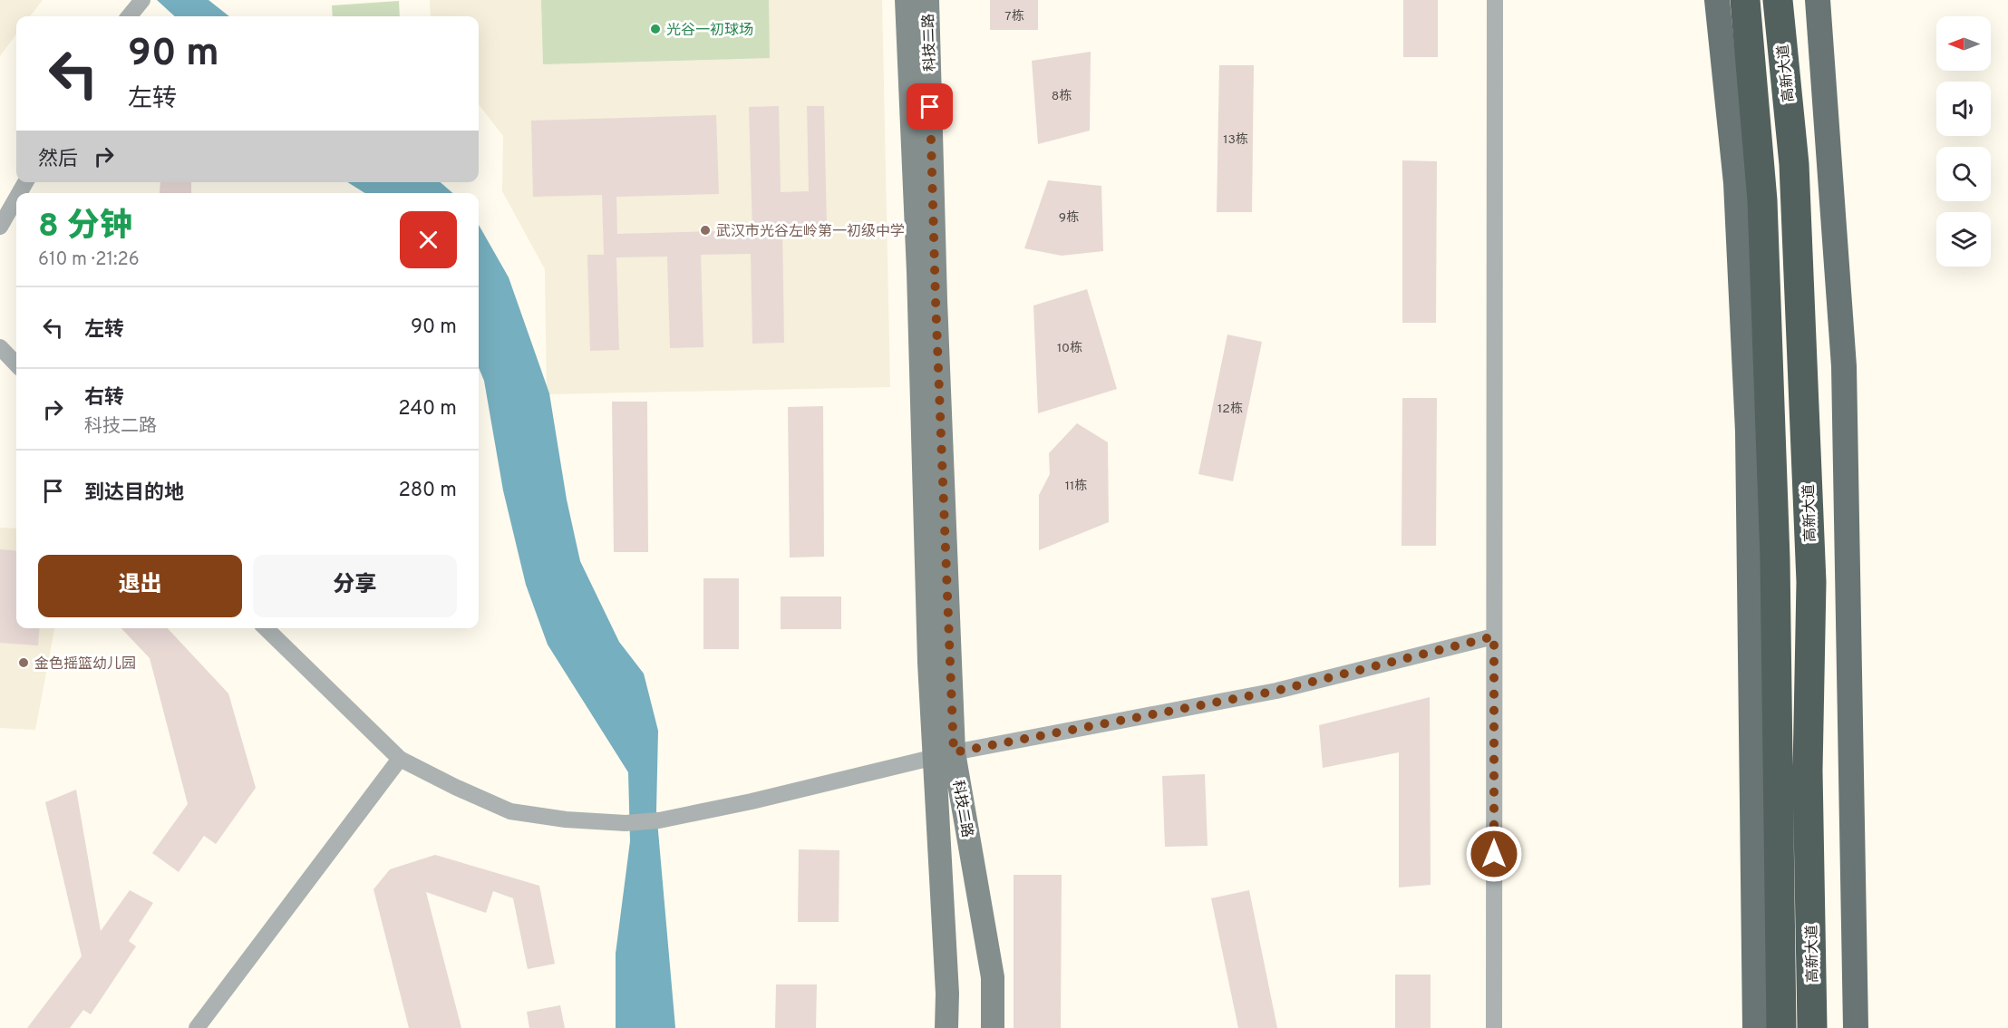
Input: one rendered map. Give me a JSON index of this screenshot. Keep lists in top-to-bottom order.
{
  "streets": {
    "highway": ["高新大道"],
    "street": ["科技二路"]
  },
  "places": ["光谷一初球场", "武汉市光谷左岭第一初级中学", "金色摇篮幼儿园"],
  "house_numbers": [
    "7栋",
    "8栋",
    "13栋",
    "9栋",
    "10栋",
    "12栋",
    "11栋"
  ],
  "north": "left",
  "page": {
    "turn": ["90 m", "左转"],
    "then": "然后",
    "heading": ["8 分钟", "610 m · 21:26"],
    "list": [
      {
        "name": "左转",
        "value": "90 m"
      },
      {
        "name": "右转",
        "note": "科技二路",
        "value": "240 m"
      },
      {
        "name": "到达目的地",
        "value": "280 m"
      }
    ],
    "buttons": ["退出", "分享"]
  }
}
